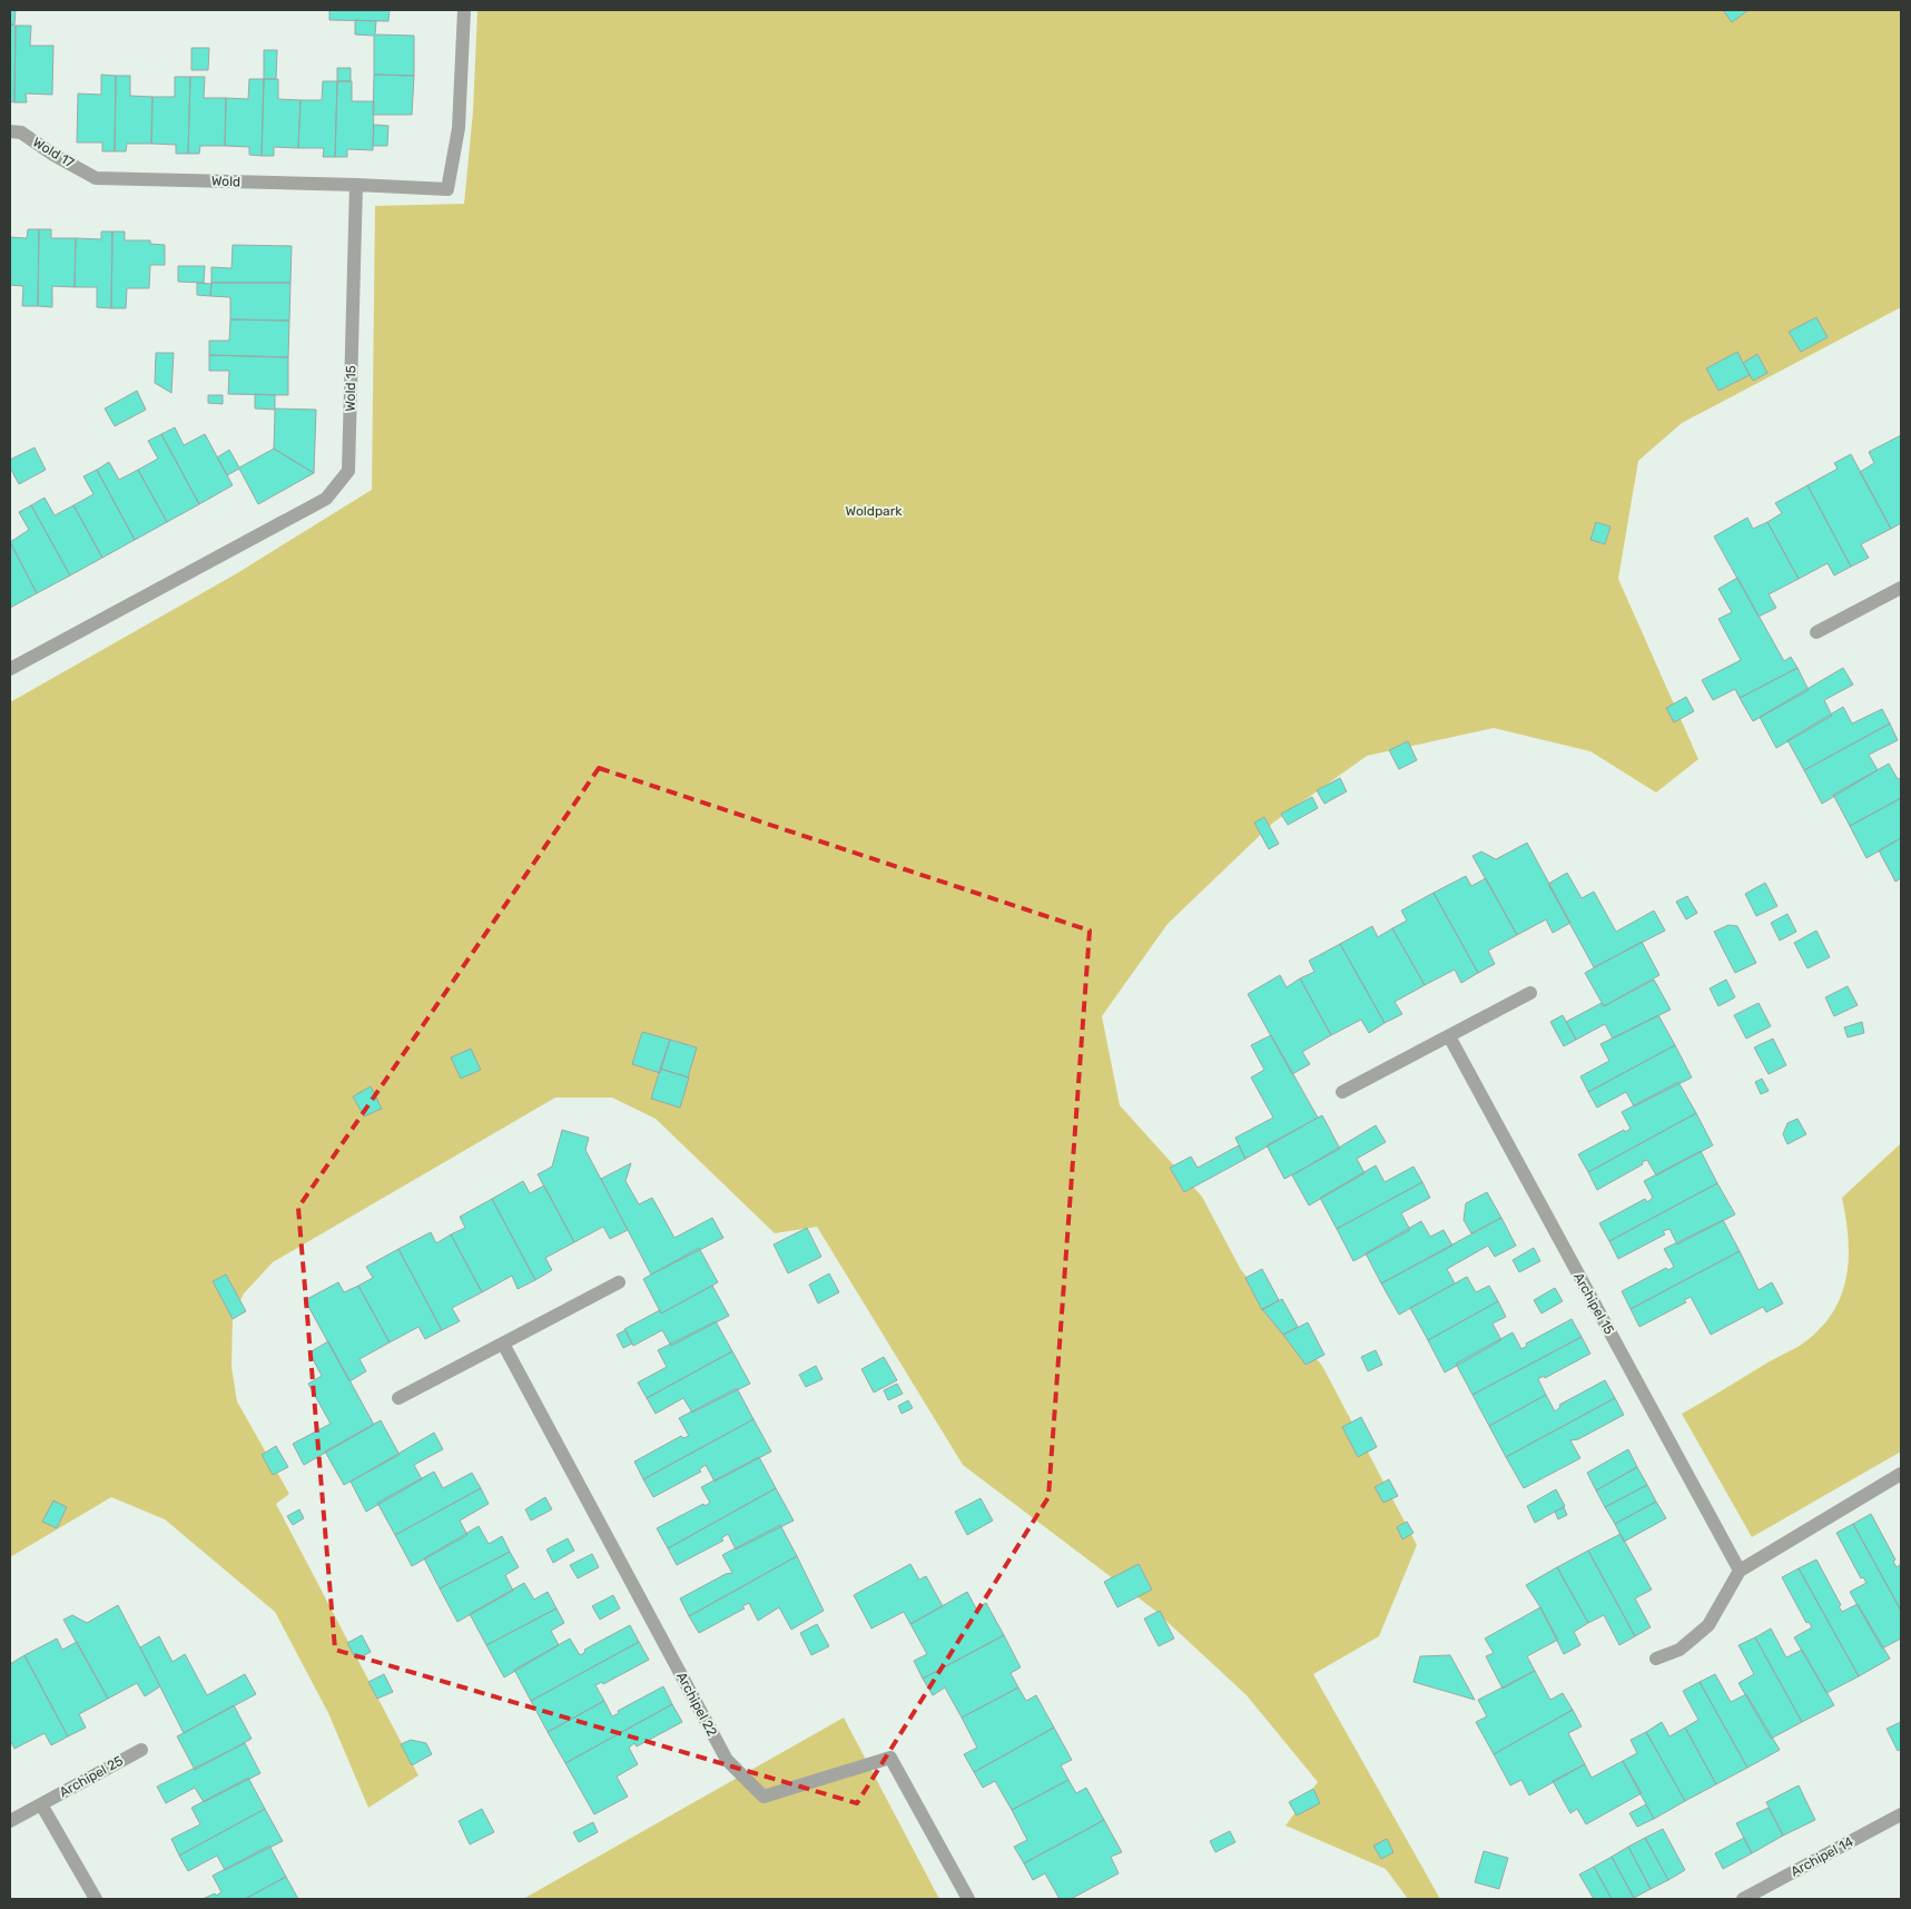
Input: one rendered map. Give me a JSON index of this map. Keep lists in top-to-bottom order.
{
  "streets": {
    "street": [
      "Wold 17",
      "Wold",
      "Wold 15",
      "Archipel 15",
      "Archipel 22",
      "Archipel 25",
      "Archipel 14"
    ]
  },
  "crossings": [
    ["Wold 17", "Wold"],
    ["Wold", "Wold 15"]
  ],
  "parks": ["Woldpark"]
}
